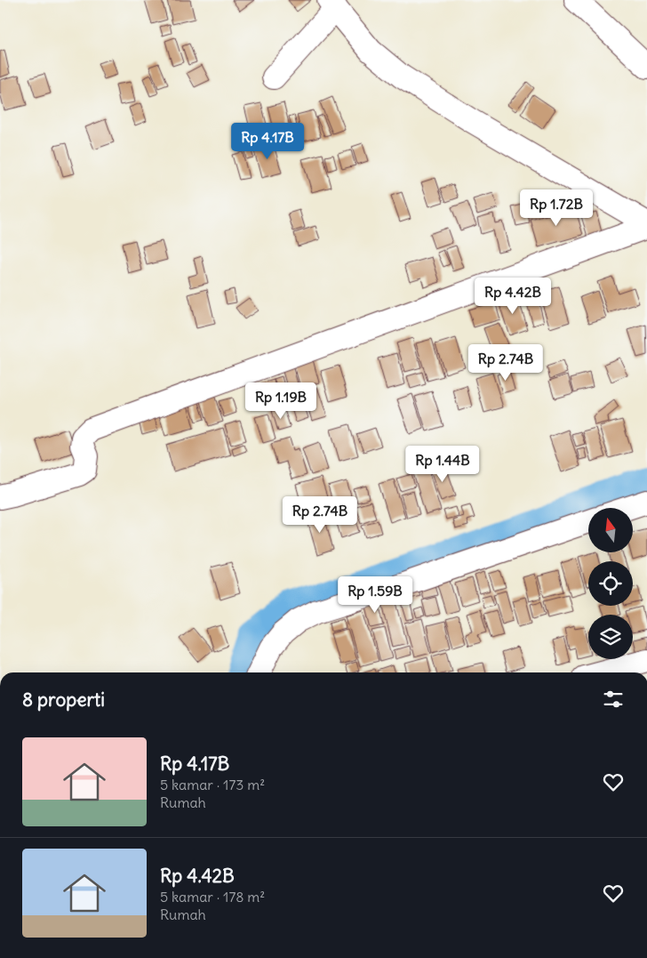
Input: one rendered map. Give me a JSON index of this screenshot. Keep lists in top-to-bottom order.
{
  "north": "top",
  "page": {
    "price": [
      "Rp 4.17B",
      "Rp 1.72B",
      "Rp 4.42B",
      "Rp 2.74B",
      "Rp 1.19B",
      "Rp 1.44B",
      "Rp 2.74B",
      "Rp 1.59B"
    ],
    "heading": "8 properti",
    "list": [
      {
        "name": "Rp 4.17B",
        "note": "5 kamar · 173 m² · Rumah"
      },
      {
        "name": "Rp 4.42B",
        "note": "5 kamar · 178 m² · Rumah"
      }
    ]
  }
}
